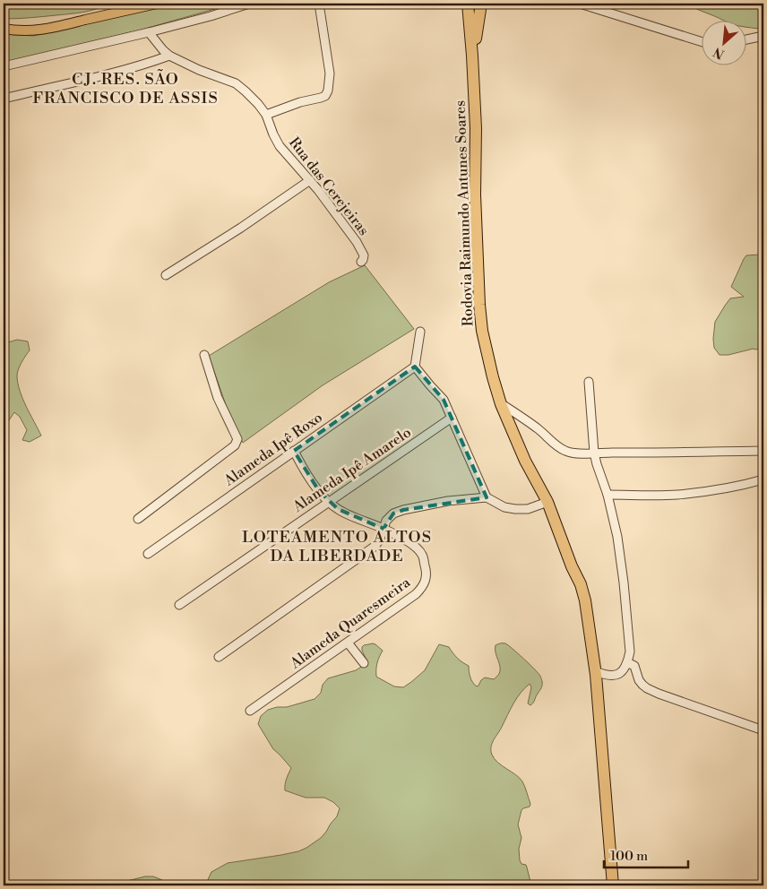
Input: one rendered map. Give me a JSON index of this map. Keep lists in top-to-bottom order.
{
  "streets": {
    "highway": ["Rodovia Raimundo Antunes Soares"],
    "street": [
      "Rua das Cerejeiras",
      "Alameda Ipê Roxo",
      "Alameda Ipê Amarelo",
      "Alameda Quaresmeira"
    ]
  },
  "crossings": [
    ["Alameda Ipê Roxo", "Alameda Quaresmeira"],
    ["Alameda Ipê Amarelo", "Alameda Quaresmeira"]
  ],
  "districts": ["CJ. RES. SÃO FRANCISCO DE ASSIS", "LOTEAMENTO ALTOS DA LIBERDADE"],
  "scale_bar": "100 m",
  "north": "bottom left"
}
